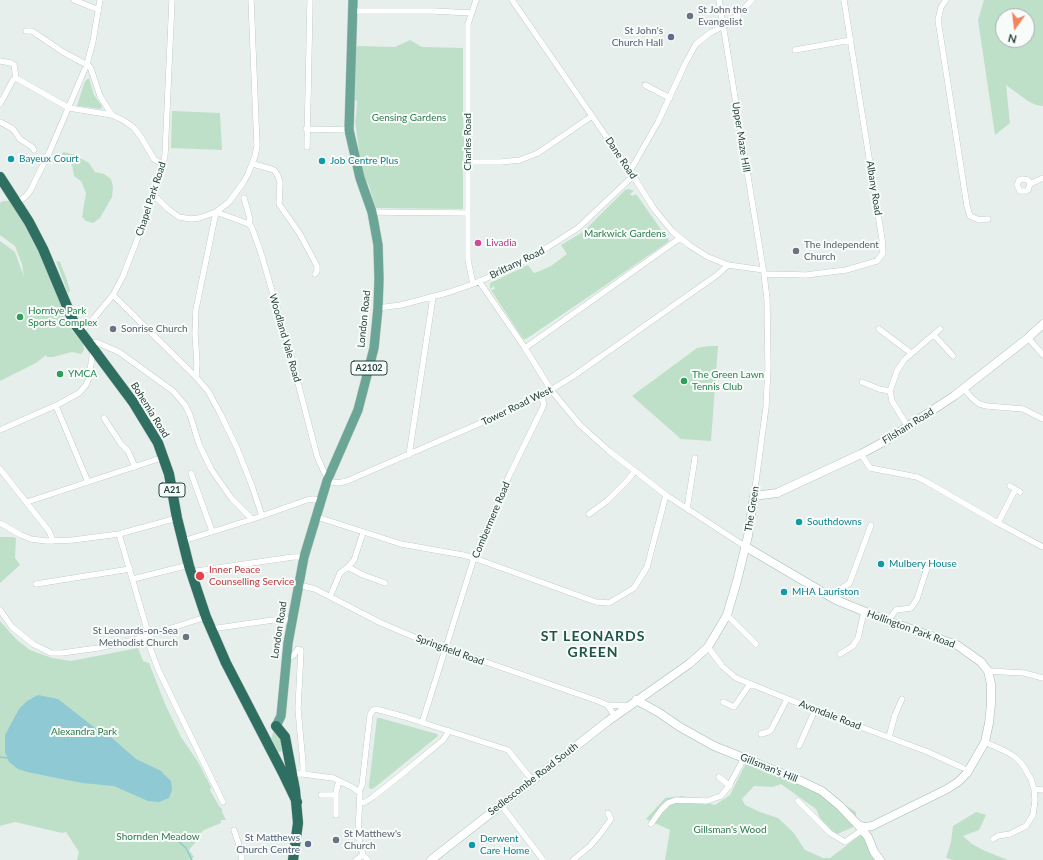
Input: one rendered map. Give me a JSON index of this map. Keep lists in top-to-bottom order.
{
  "streets": {
    "highway": ["London Road", "Bohemia Road", "A21"],
    "main road": ["A2102"],
    "street": [
      "Upper Maze Hill",
      "Charles Road",
      "Dane Road",
      "Albany Road",
      "Chapel Park Road",
      "Brittany Road",
      "Woodland Vale Road",
      "Tower Road West",
      "Filsham Road",
      "The Green",
      "Combermere Road",
      "Hollington Park Road",
      "Springfield Road",
      "Avondale Road",
      "Gillsman's Hill",
      "Sedlescombe Road South"
    ]
  },
  "crossings": [
    ["Upper Maze Hill", "Dane Road"],
    ["Upper Maze Hill", "Albany Road"],
    ["Upper Maze Hill", "Brittany Road"],
    ["Upper Maze Hill", "The Green"],
    ["Charles Road", "Brittany Road"],
    ["Dane Road", "Albany Road"],
    ["Dane Road", "Brittany Road"],
    ["Dane Road", "Tower Road West"],
    ["Dane Road", "The Green"],
    ["Albany Road", "The Green"],
    ["Chapel Park Road", "Bohemia Road"],
    ["Brittany Road", "London Road"],
    ["London Road", "Woodland Vale Road"],
    ["London Road", "Tower Road West"],
    ["London Road", "Bohemia Road"],
    ["London Road", "A21"],
    ["London Road", "Springfield Road"],
    ["Woodland Vale Road", "Tower Road West"],
    ["Tower Road West", "Combermere Road"],
    ["Bohemia Road", "A21"],
    ["Filsham Road", "The Green"],
    ["The Green", "Hollington Park Road"],
    ["The Green", "Avondale Road"],
    ["The Green", "Gillsman's Hill"],
    ["The Green", "Sedlescombe Road South"],
    ["Combermere Road", "Springfield Road"],
    ["Springfield Road", "Sedlescombe Road South"],
    ["Gillsman's Hill", "Sedlescombe Road South"]
  ],
  "districts": ["ST LEONARDS GREEN"],
  "parks": [
    "Gensing Gardens",
    "Markwick Gardens",
    "Alexandra Park",
    "Gillsman's Wood",
    "Shornden Meadow"
  ],
  "places": [
    "St John the Evangelist",
    "St John's Church Hall",
    "Bayeux Court",
    "Job Centre Plus",
    "Livadia",
    "The Independent Church",
    "Horntye Park Sports Complex",
    "Sonrise Church",
    "YMCA",
    "The Green Lawn Tennis Club",
    "Southdowns",
    "Mulbery House",
    "Inner Peace Counselling Service",
    "MHA Lauriston",
    "St Leonards-on-Sea Methodist Church",
    "St Matthew's Church",
    "St Matthews Church Centre",
    "Derwent Care Home"
  ],
  "north": "bottom"
}
